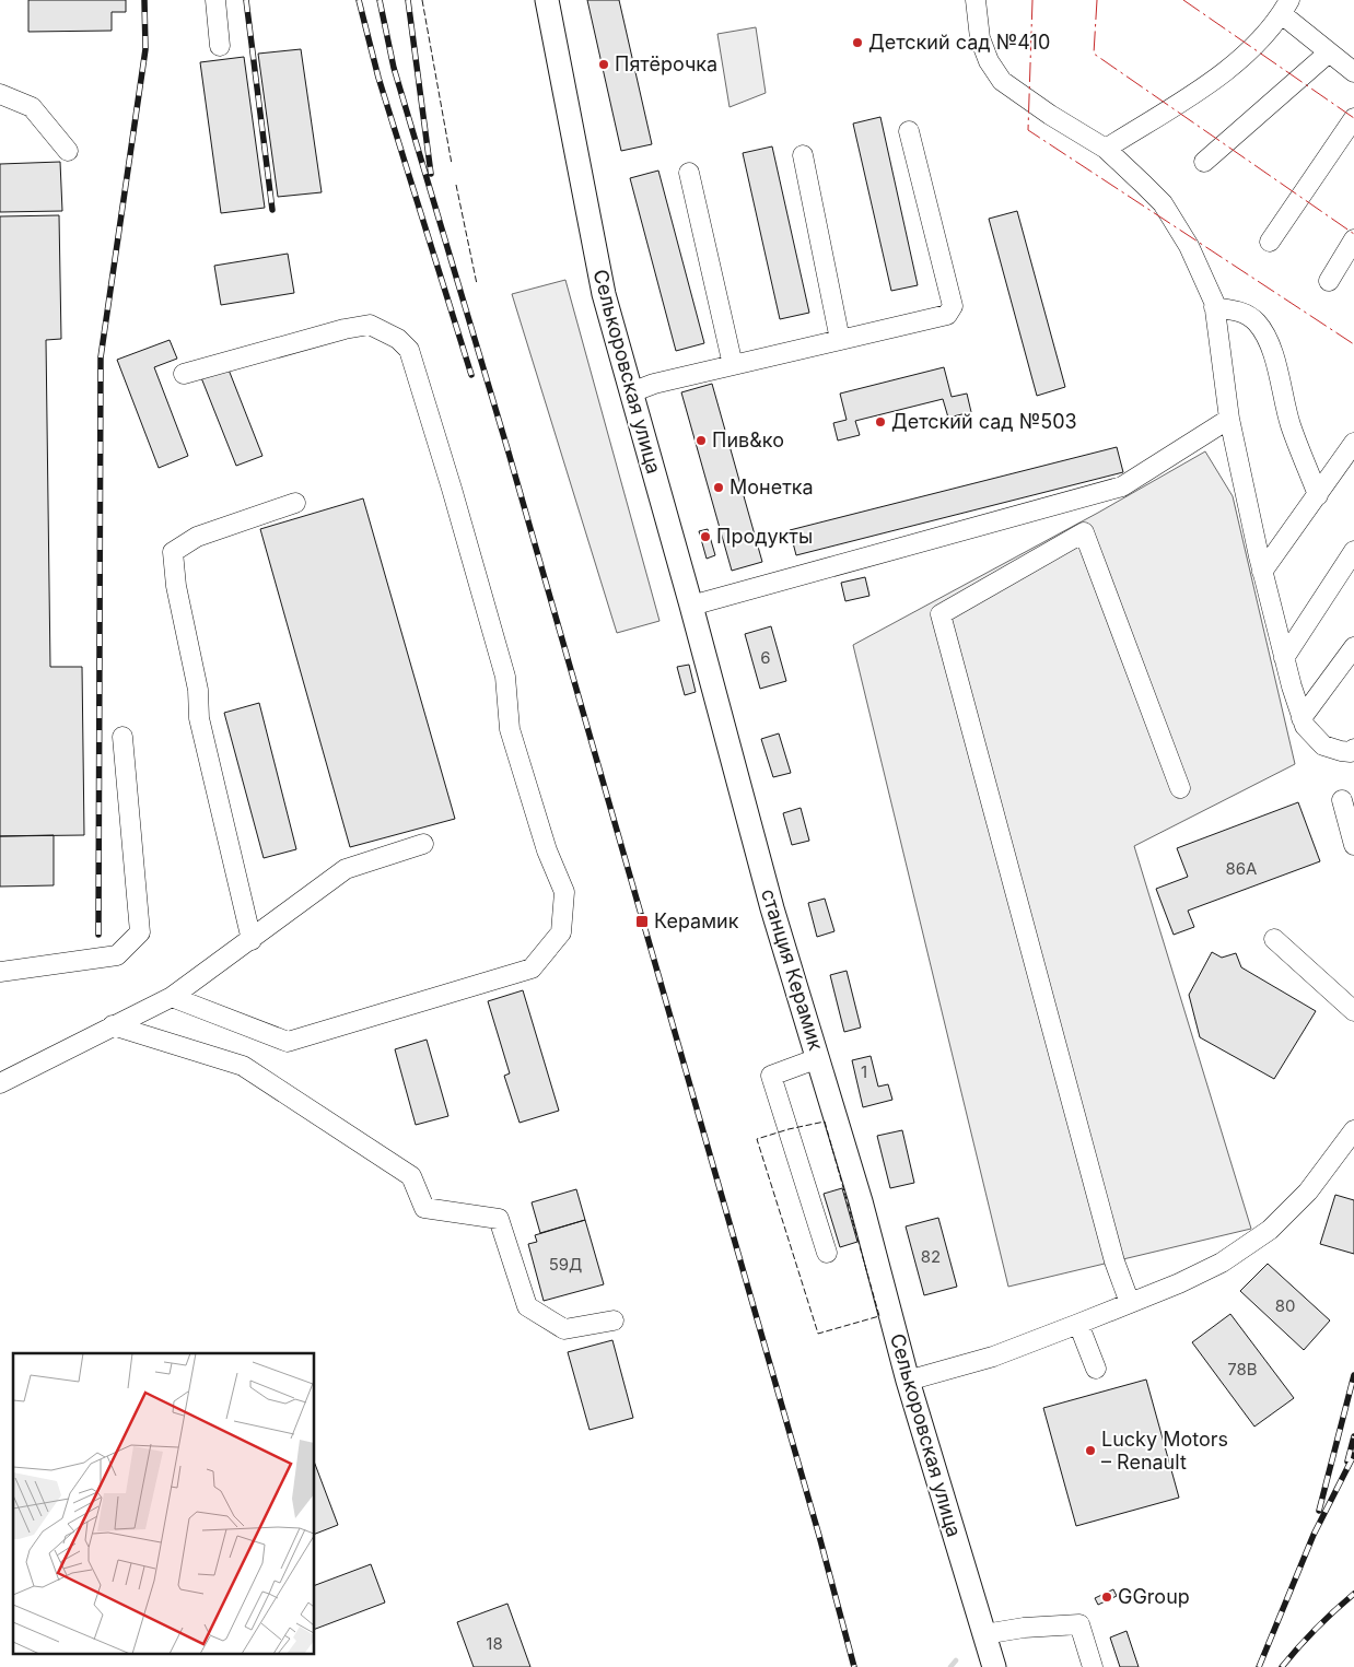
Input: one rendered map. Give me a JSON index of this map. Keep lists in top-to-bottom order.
{
  "streets": {
    "main road": ["Селькоровская улица", "станция Керамик"]
  },
  "crossings": [
    ["Селькоровская улица", "станция Керамик"]
  ],
  "places": {
    "other": [
      "Детский сад №410",
      "Пятёрочка",
      "Детский сад №503",
      "Пив&ко",
      "Монетка",
      "Продукты",
      "Lucky Motors – Renault",
      "GGroup"
    ],
    "transit": ["Керамик"]
  },
  "house_numbers": [
    "6",
    "86А",
    "1",
    "82",
    "59Д",
    "80",
    "78В",
    "18"
  ]
}
